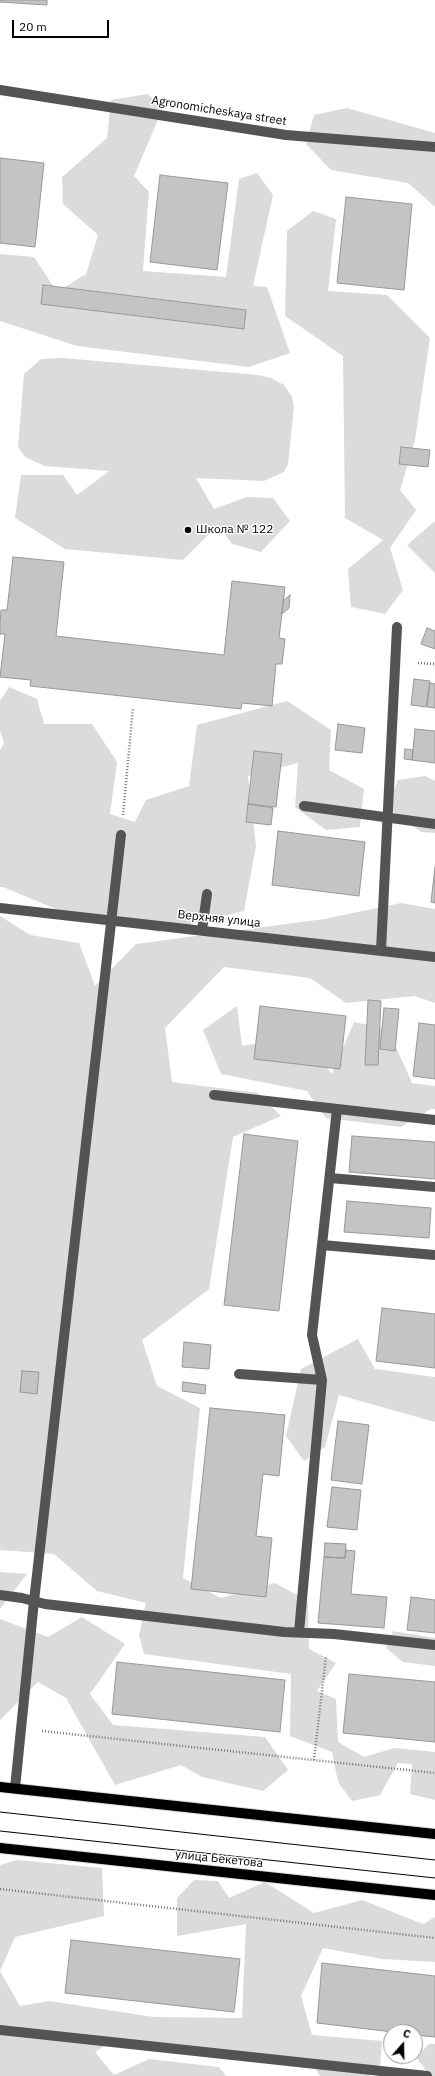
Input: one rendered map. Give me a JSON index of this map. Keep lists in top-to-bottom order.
{
  "streets": {
    "main road": ["улица Бекетова"],
    "street": ["Agronomicheskaya street", "Верхняя улица"]
  },
  "places": ["Школа № 122"],
  "scale_bar": "20 m",
  "north": "top"
}
